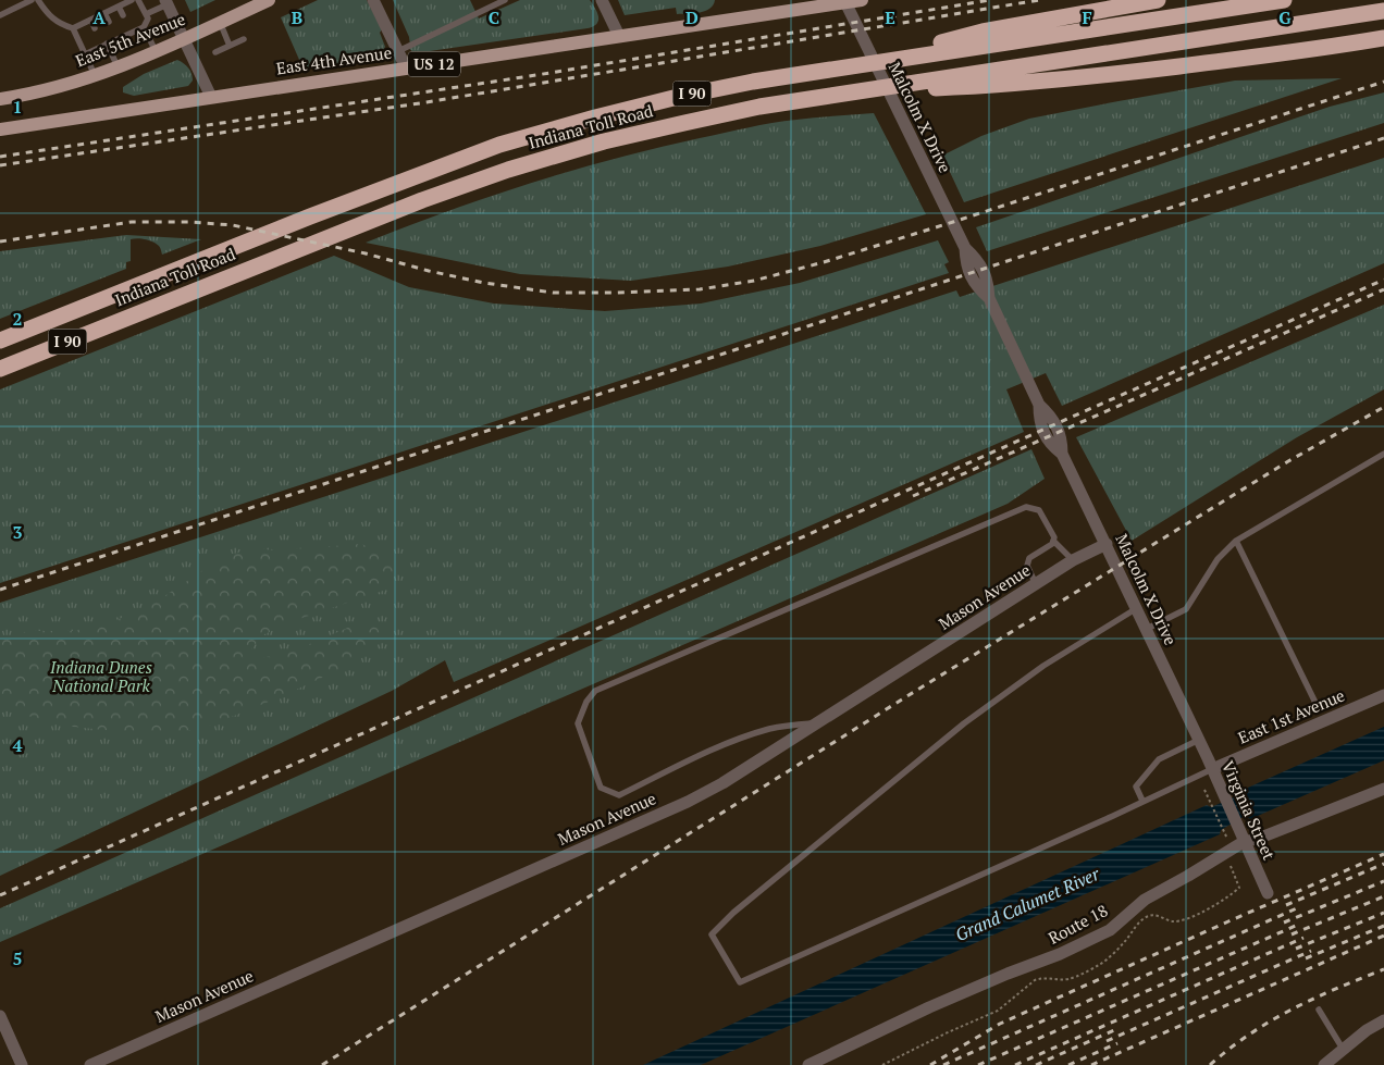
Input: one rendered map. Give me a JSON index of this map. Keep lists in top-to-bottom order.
{
  "streets": {
    "highway": ["I 90", "Indiana Toll Road"],
    "main road": ["East 5th Avenue", "East 4th Avenue", "US 12"],
    "street": [
      "Malcolm X Drive",
      "Mason Avenue",
      "East 1st Avenue",
      "Virginia Street",
      "Route 18"
    ]
  },
  "crossings": [
    ["East 4th Avenue", "Malcolm X Drive"],
    ["Malcolm X Drive", "Mason Avenue"],
    ["Malcolm X Drive", "Virginia Street"],
    ["East 1st Avenue", "Virginia Street"],
    ["Virginia Street", "Route 18"]
  ],
  "water": ["Grand Calumet River"],
  "parks": ["Indiana Dunes National Park"],
  "grid": {
    "columns": [
      "A",
      "B",
      "C",
      "D",
      "E",
      "F",
      "G"
    ],
    "rows": [
      "1",
      "2",
      "3",
      "4",
      "5"
    ]
  }
}
